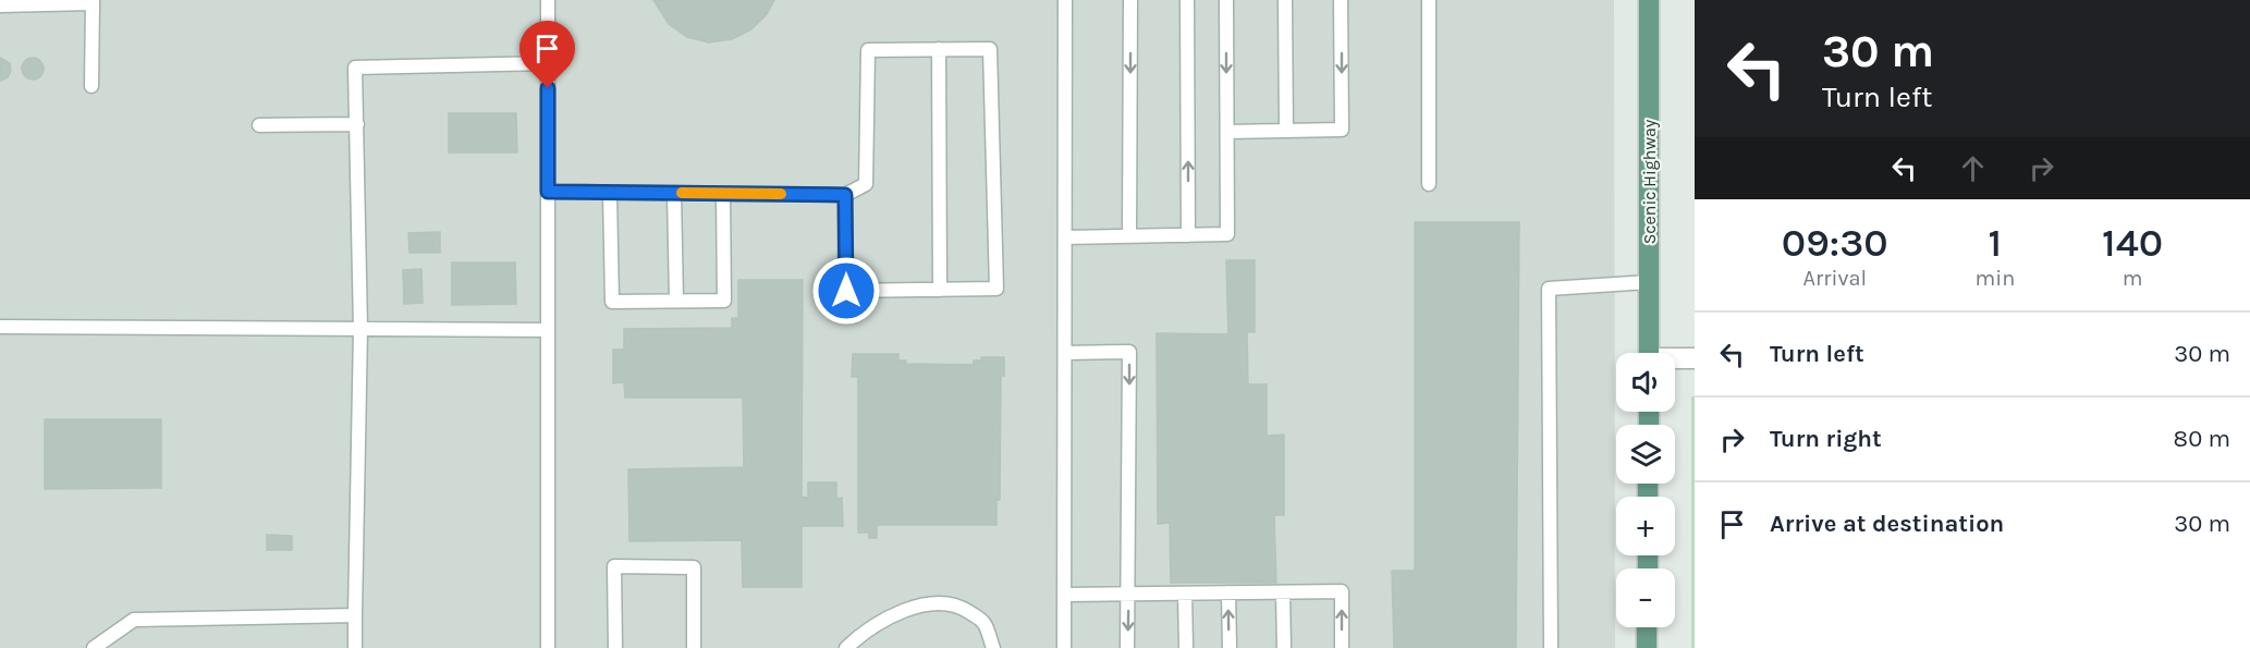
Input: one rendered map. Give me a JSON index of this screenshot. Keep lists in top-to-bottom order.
{
  "streets": {
    "main road": ["Scenic Highway"]
  },
  "page": {
    "turn": ["30 m", "Turn left"],
    "eta": [
      "09:30",
      "Arrival",
      "1",
      "min",
      "140",
      "m"
    ],
    "list": [
      {
        "name": "Turn left",
        "value": "30 m"
      },
      {
        "name": "Turn right",
        "value": "80 m"
      },
      {
        "name": "Arrive at destination",
        "value": "30 m"
      }
    ],
    "map_buttons": ["+", "−"]
  }
}
